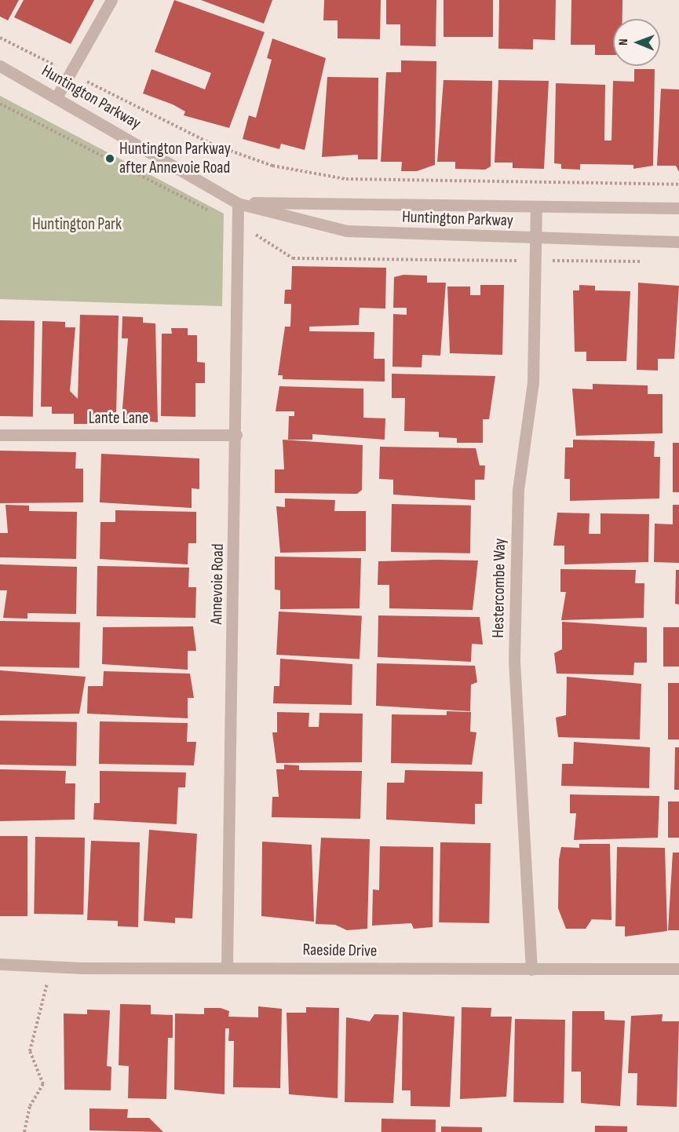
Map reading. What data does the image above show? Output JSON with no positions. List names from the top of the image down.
{
  "streets": {
    "street": [
      "Huntington Parkway",
      "Lante Lane",
      "Annevoie Road",
      "Hestercombe Way",
      "Raeside Drive"
    ]
  },
  "crossings": [
    ["Huntington Parkway", "Annevoie Road"],
    ["Huntington Parkway", "Hestercombe Way"],
    ["Lante Lane", "Annevoie Road"],
    ["Annevoie Road", "Raeside Drive"],
    ["Hestercombe Way", "Raeside Drive"]
  ],
  "parks": ["Huntington Park"],
  "places": ["Huntington Parkway after Annevoie Road"],
  "north": "left"
}
